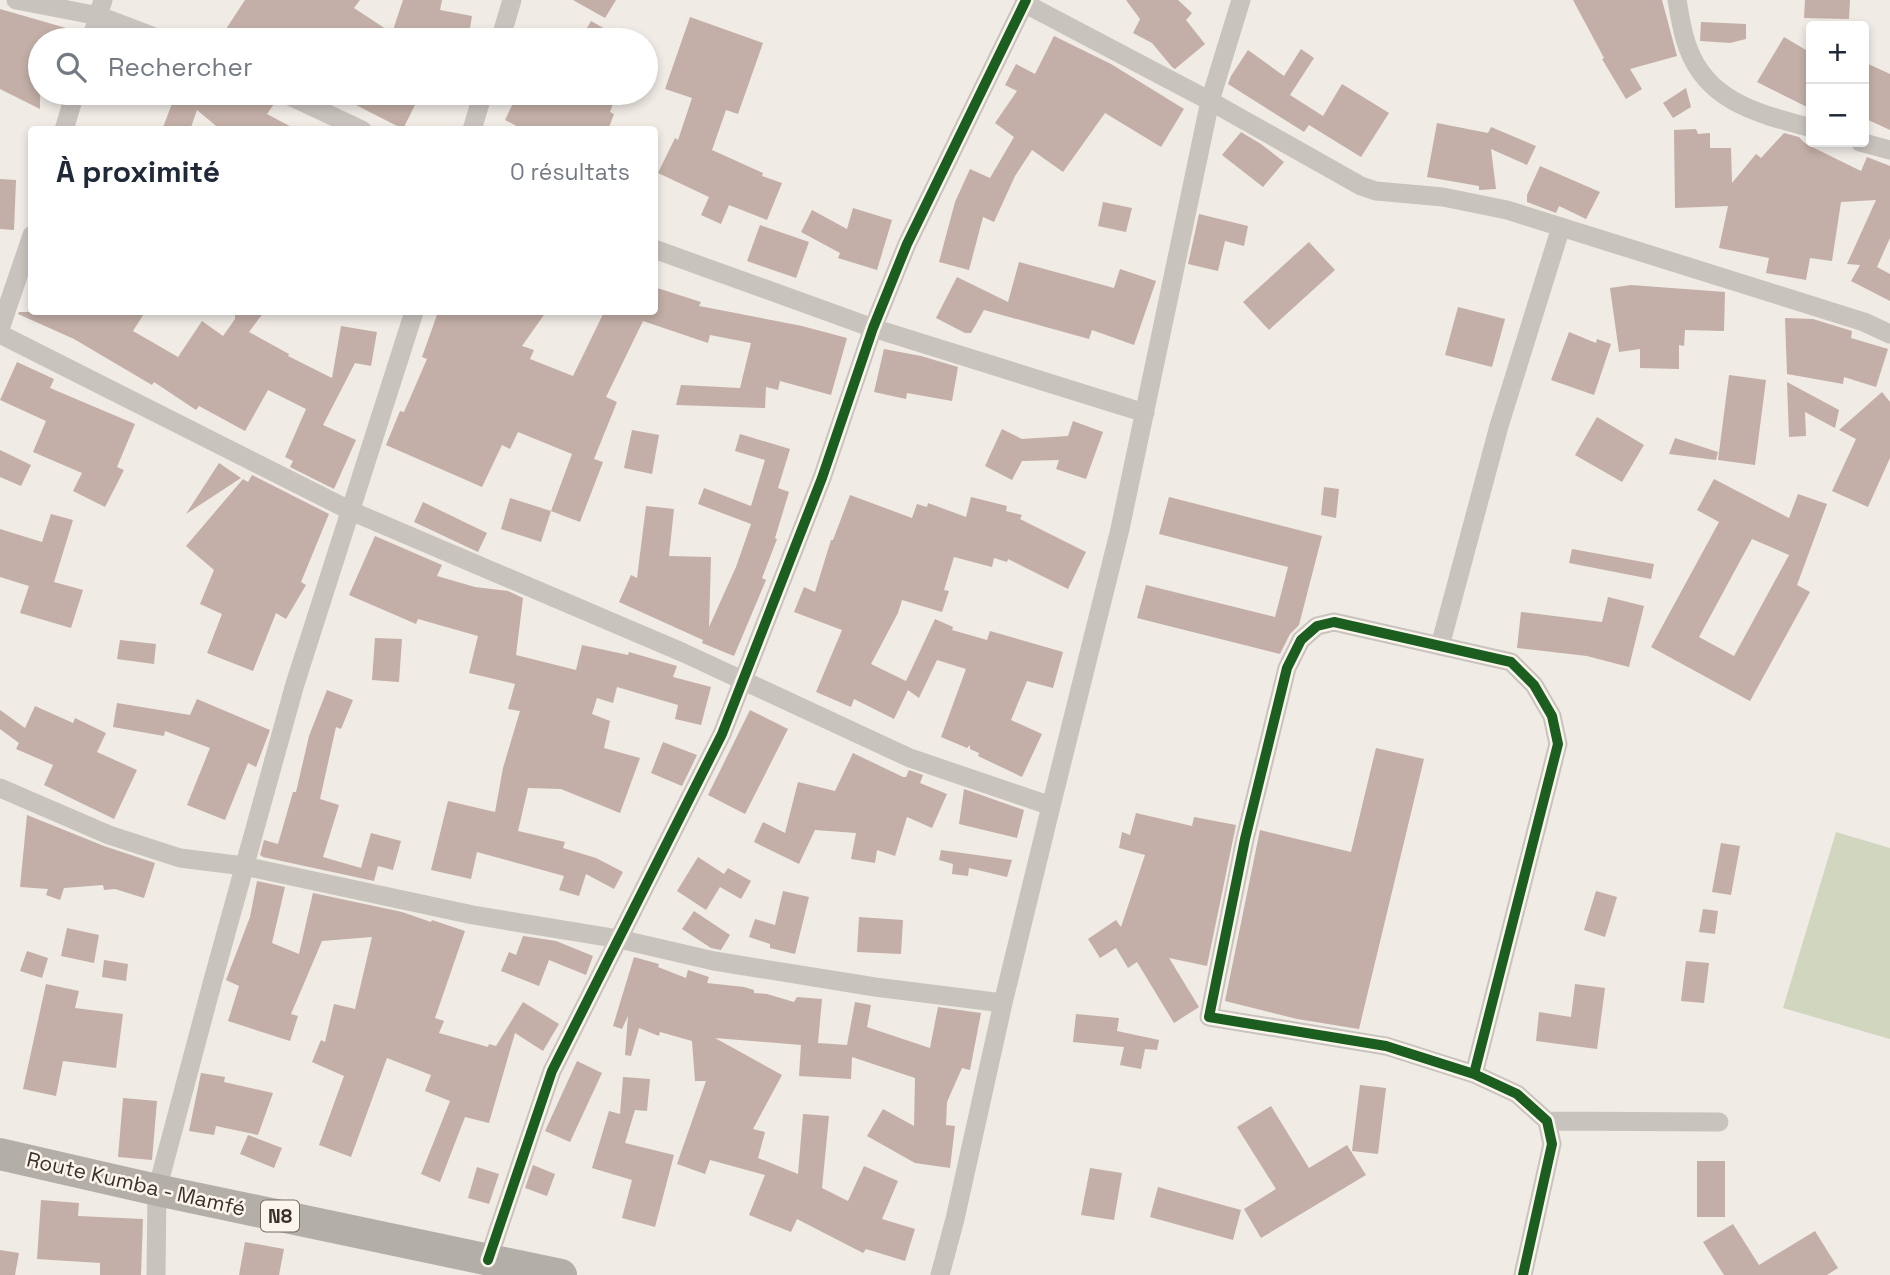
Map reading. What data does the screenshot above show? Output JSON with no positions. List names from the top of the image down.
{
  "streets": {
    "highway": ["Route Kumba - Mamfé", "N8"]
  },
  "page": {
    "map_buttons": ["+", "−"],
    "search": "Rechercher",
    "heading": ["À proximité", "0 résultats"]
  }
}
